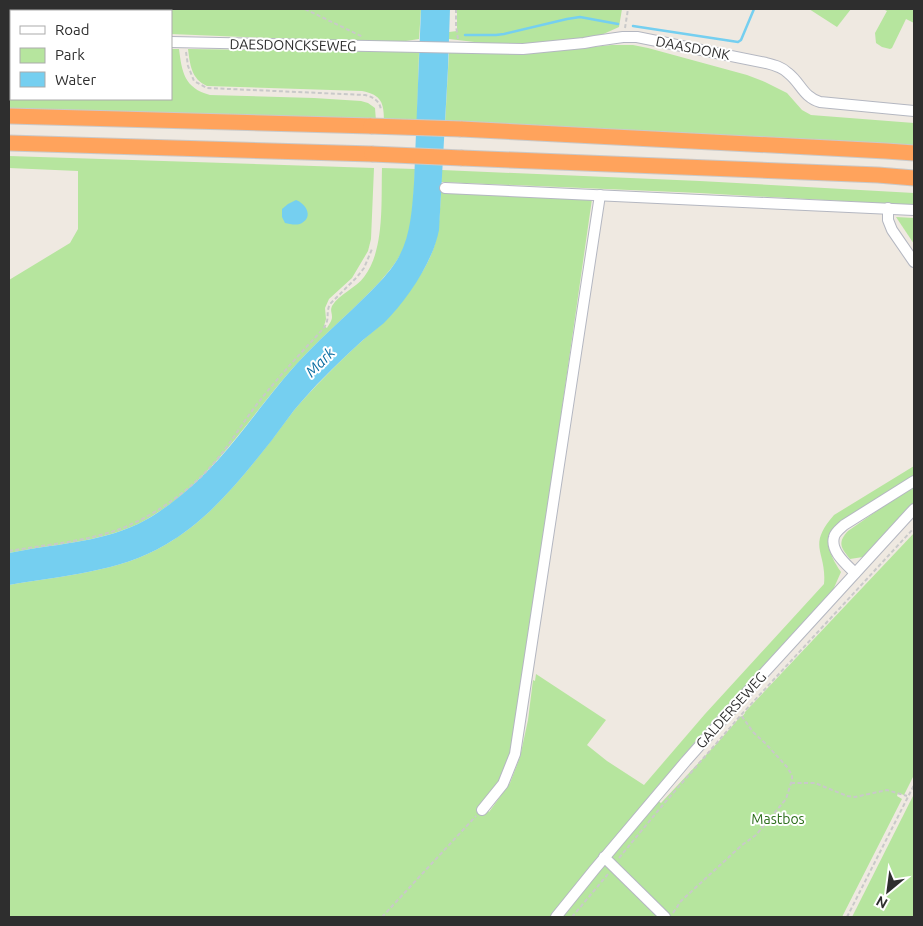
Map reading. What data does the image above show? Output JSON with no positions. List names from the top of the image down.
{
  "streets": {
    "street": ["DAESDONCKSEWEG", "DAASDONK", "GALDERSEWEG"]
  },
  "crossings": [
    ["DAESDONCKSEWEG", "DAASDONK"]
  ],
  "water": ["Mark"],
  "parks": ["Mastbos"],
  "legend": ["Road", "Park", "Water"],
  "north": "bottom left"
}
